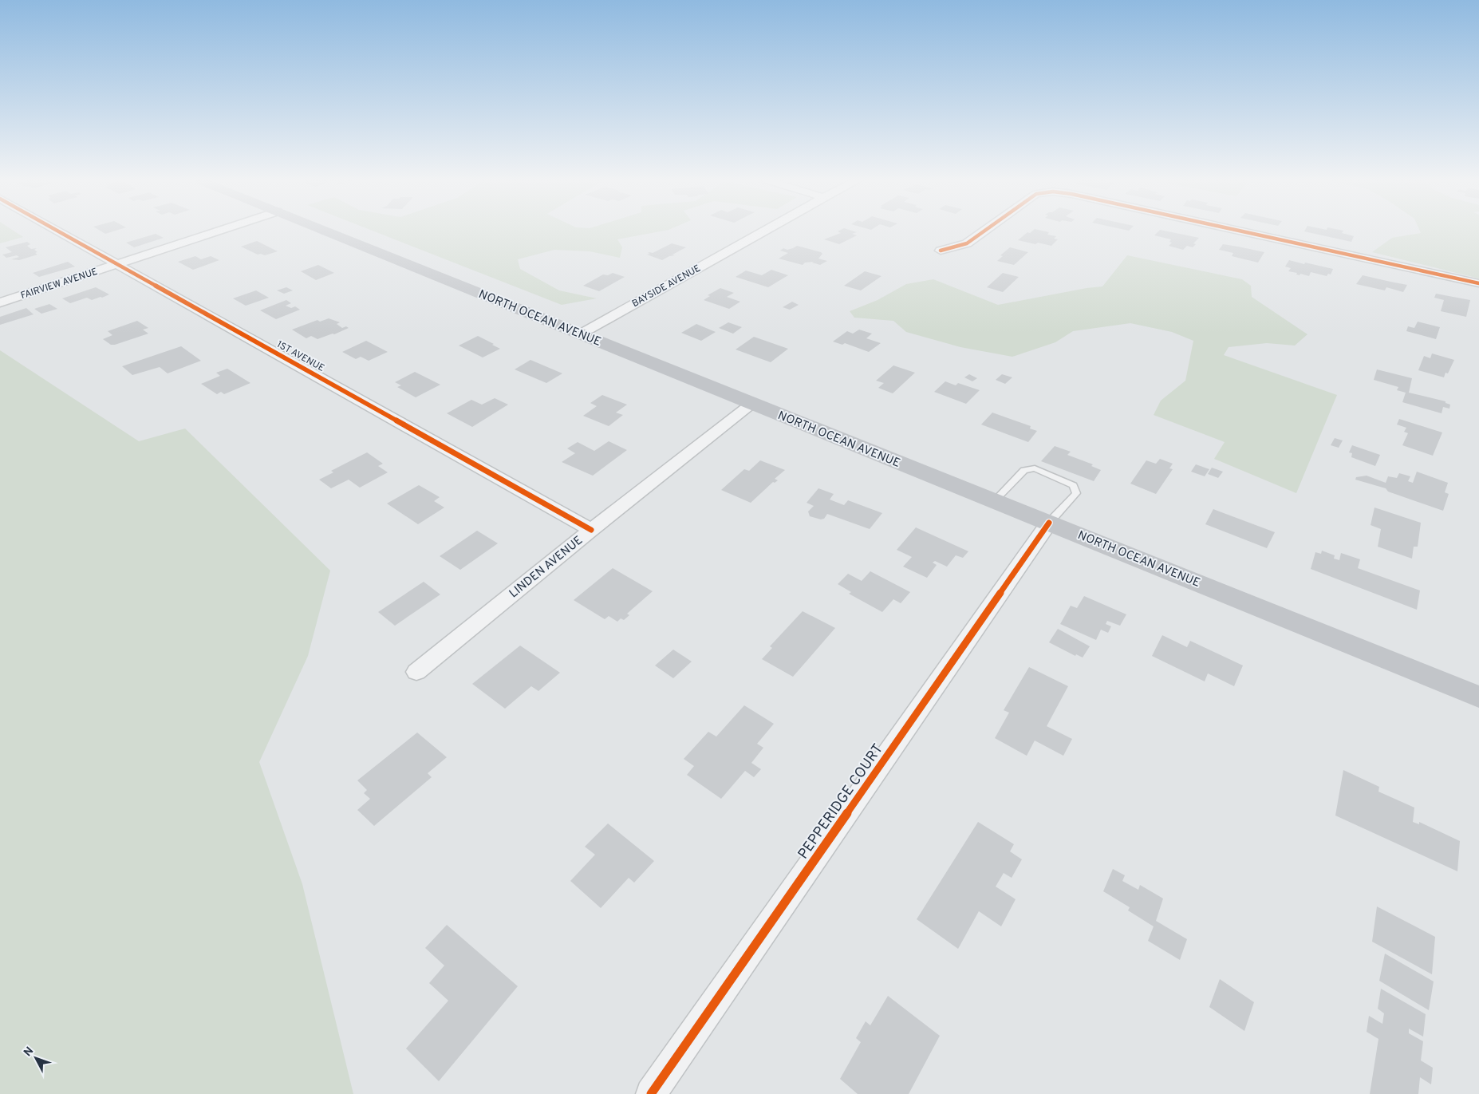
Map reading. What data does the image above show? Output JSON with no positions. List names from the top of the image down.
{
  "streets": {
    "main road": ["NORTH OCEAN AVENUE"],
    "street": [
      "FAIRVIEW AVENUE",
      "BAYSIDE AVENUE",
      "1ST AVENUE",
      "LINDEN AVENUE",
      "PEPPERIDGE COURT"
    ]
  },
  "crossings": [
    ["FAIRVIEW AVENUE", "1ST AVENUE"],
    ["BAYSIDE AVENUE", "NORTH OCEAN AVENUE"],
    ["NORTH OCEAN AVENUE", "LINDEN AVENUE"],
    ["NORTH OCEAN AVENUE", "PEPPERIDGE COURT"],
    ["1ST AVENUE", "LINDEN AVENUE"]
  ],
  "north": "top left"
}
